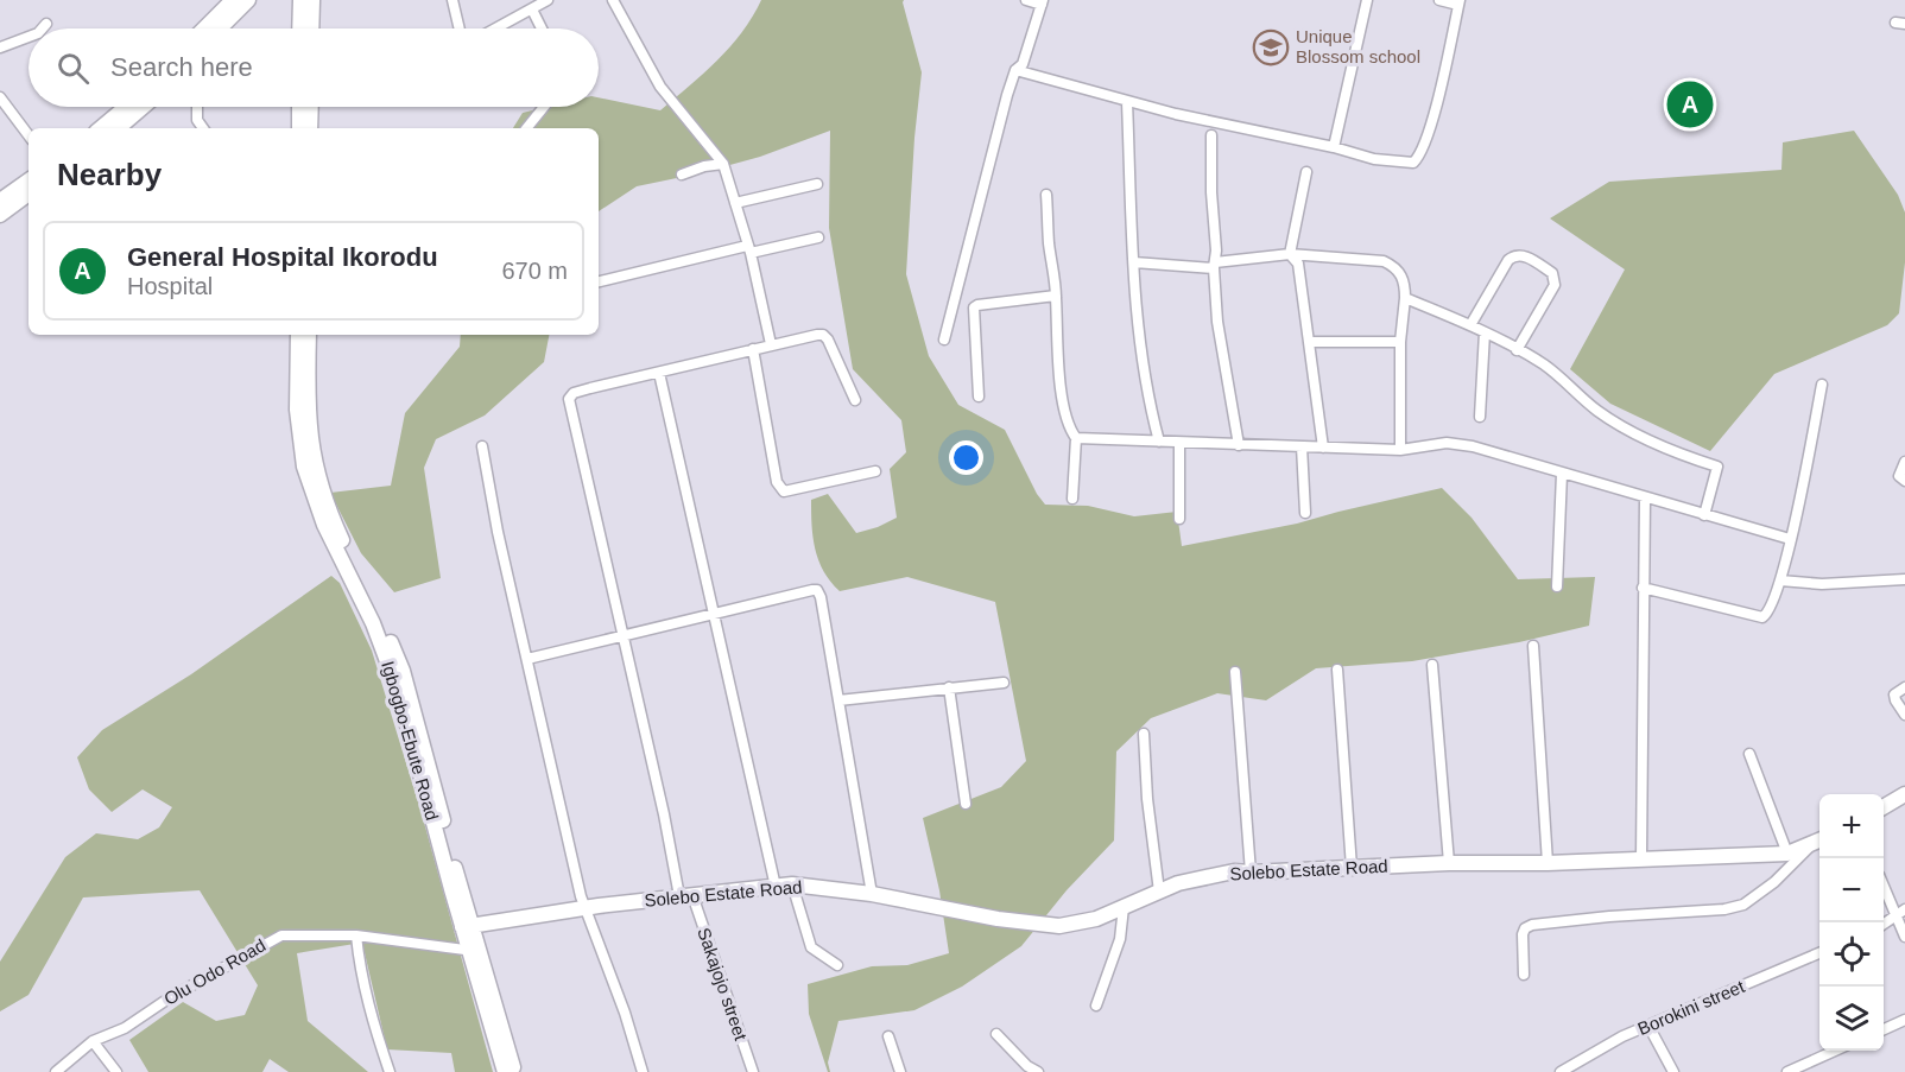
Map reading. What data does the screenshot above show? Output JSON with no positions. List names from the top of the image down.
{
  "streets": {
    "main road": ["Igbogbo-Ebute Road", "Solebo Estate Road"],
    "street": ["Olu Odo Road", "Sakajojo street", "Borokini street"]
  },
  "crossings": [
    ["Igbogbo-Ebute Road", "Solebo Estate Road"],
    ["Igbogbo-Ebute Road", "Olu Odo Road"],
    ["Solebo Estate Road", "Sakajojo street"]
  ],
  "places": {
    "school or university": ["Unique Blossom school"]
  },
  "page": {
    "search": "Search here",
    "pins": "A",
    "heading": "Nearby",
    "list": [
      {
        "mark": "A",
        "name": "General Hospital Ikorodu",
        "note": "Hospital",
        "value": "670 m"
      }
    ],
    "map_buttons": ["+", "−"]
  }
}
